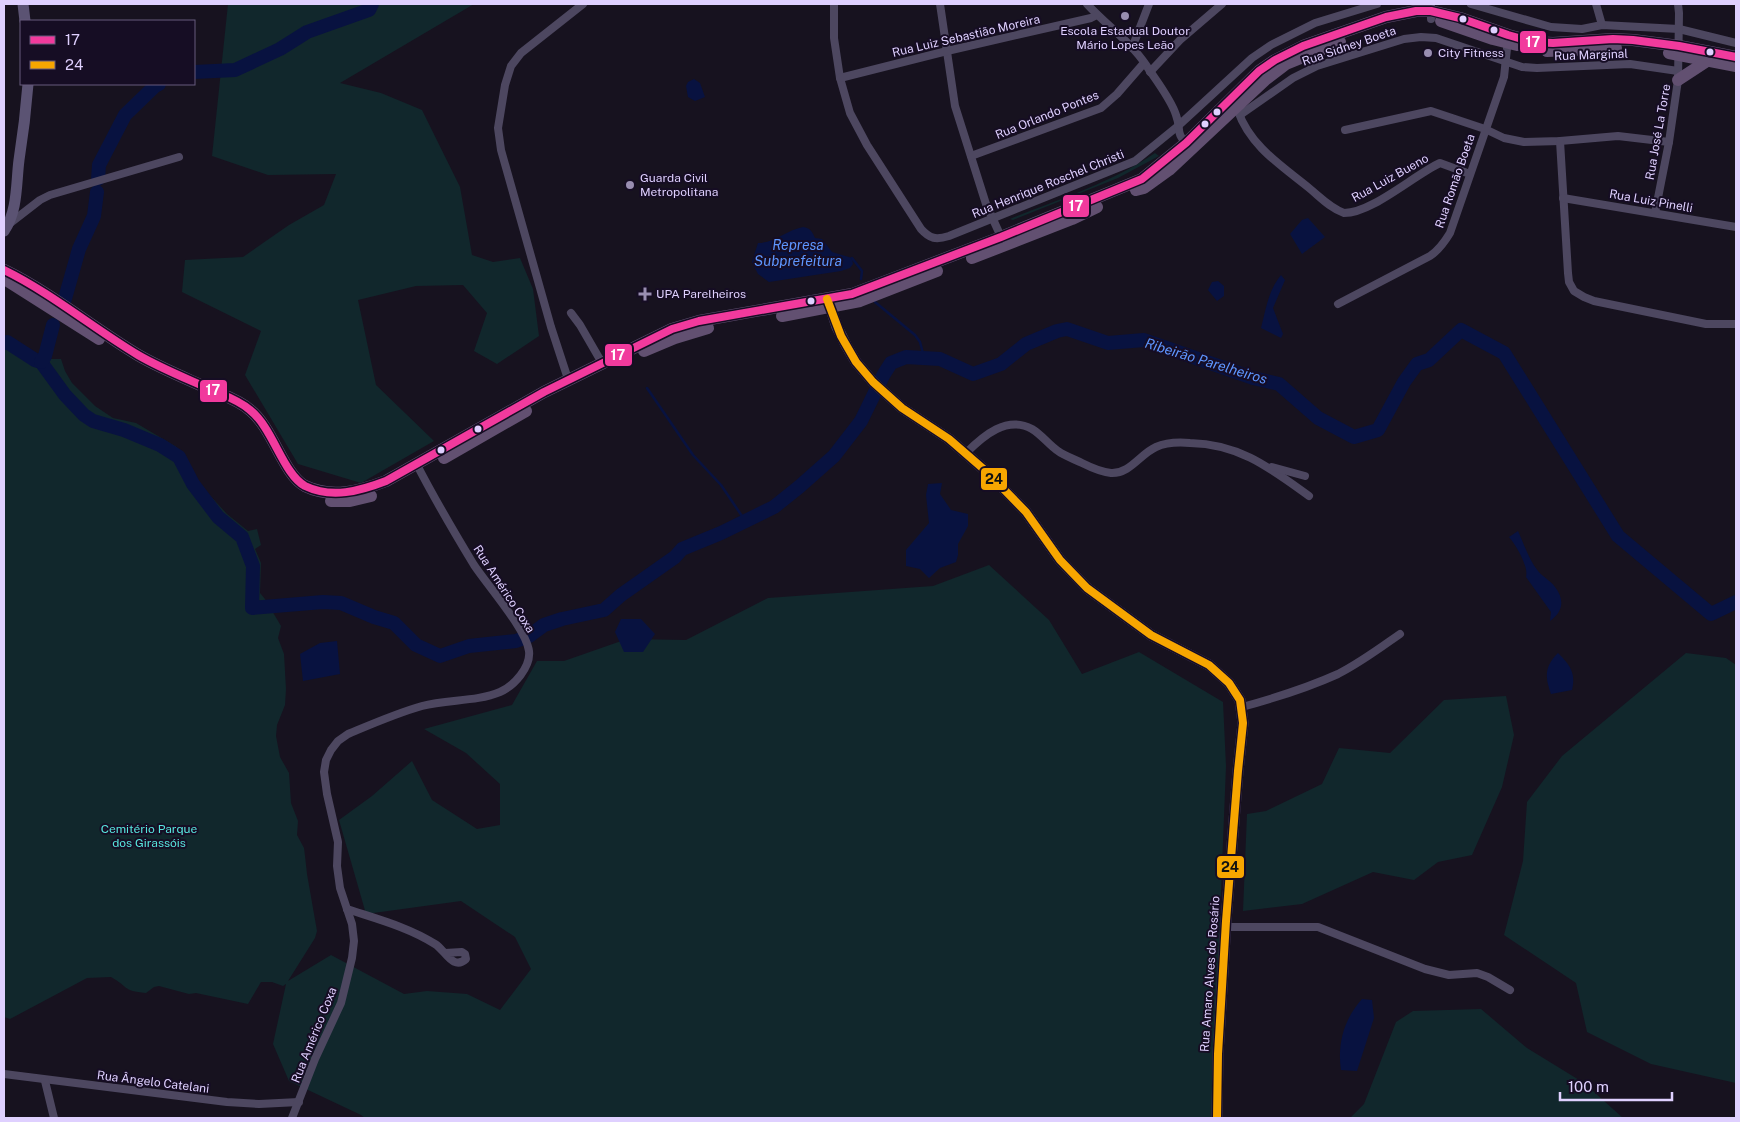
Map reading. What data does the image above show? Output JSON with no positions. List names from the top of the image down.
{
  "streets": {
    "street": [
      "Rua Luiz Sebastião Moreira",
      "Rua Sidney Boeta",
      "Rua Marginal",
      "Rua Orlando Pontes",
      "Rua José La Torre",
      "Rua Luiz Bueno",
      "Rua Romão Boeta",
      "Rua Henrique Roschel Christi",
      "Rua Luiz Pinelli",
      "Rua Américo Coxa",
      "Rua Amaro Alves do Rosário",
      "Rua Ângelo Catelani"
    ]
  },
  "crossings": [
    ["Rua Luiz Sebastião Moreira", "Rua Henrique Roschel Christi"],
    ["Rua Sidney Boeta", "Rua Marginal"],
    ["Rua Sidney Boeta", "Rua Luiz Bueno"],
    ["Rua Sidney Boeta", "Rua Romão Boeta"],
    ["Rua Marginal", "Rua José La Torre"],
    ["Rua Marginal", "Rua Romão Boeta"],
    ["Rua José La Torre", "Rua Luiz Pinelli"],
    ["Rua Luiz Bueno", "Rua Romão Boeta"],
    ["Rua Américo Coxa", "Rua Ângelo Catelani"]
  ],
  "water": ["Represa Subprefeitura", "Ribeirão Parelheiros"],
  "parks": ["Cemitério Parque dos Girassóis"],
  "places": {
    "other": ["Escola Estadual Doutor Mário Lopes Leão", "City Fitness", "Guarda Civil Metropolitana"],
    "health": ["UPA Parelheiros"]
  },
  "lines": ["transit line 17", "transit line 24"],
  "legend": ["17", "24"],
  "scale_bar": "100 m"
}
